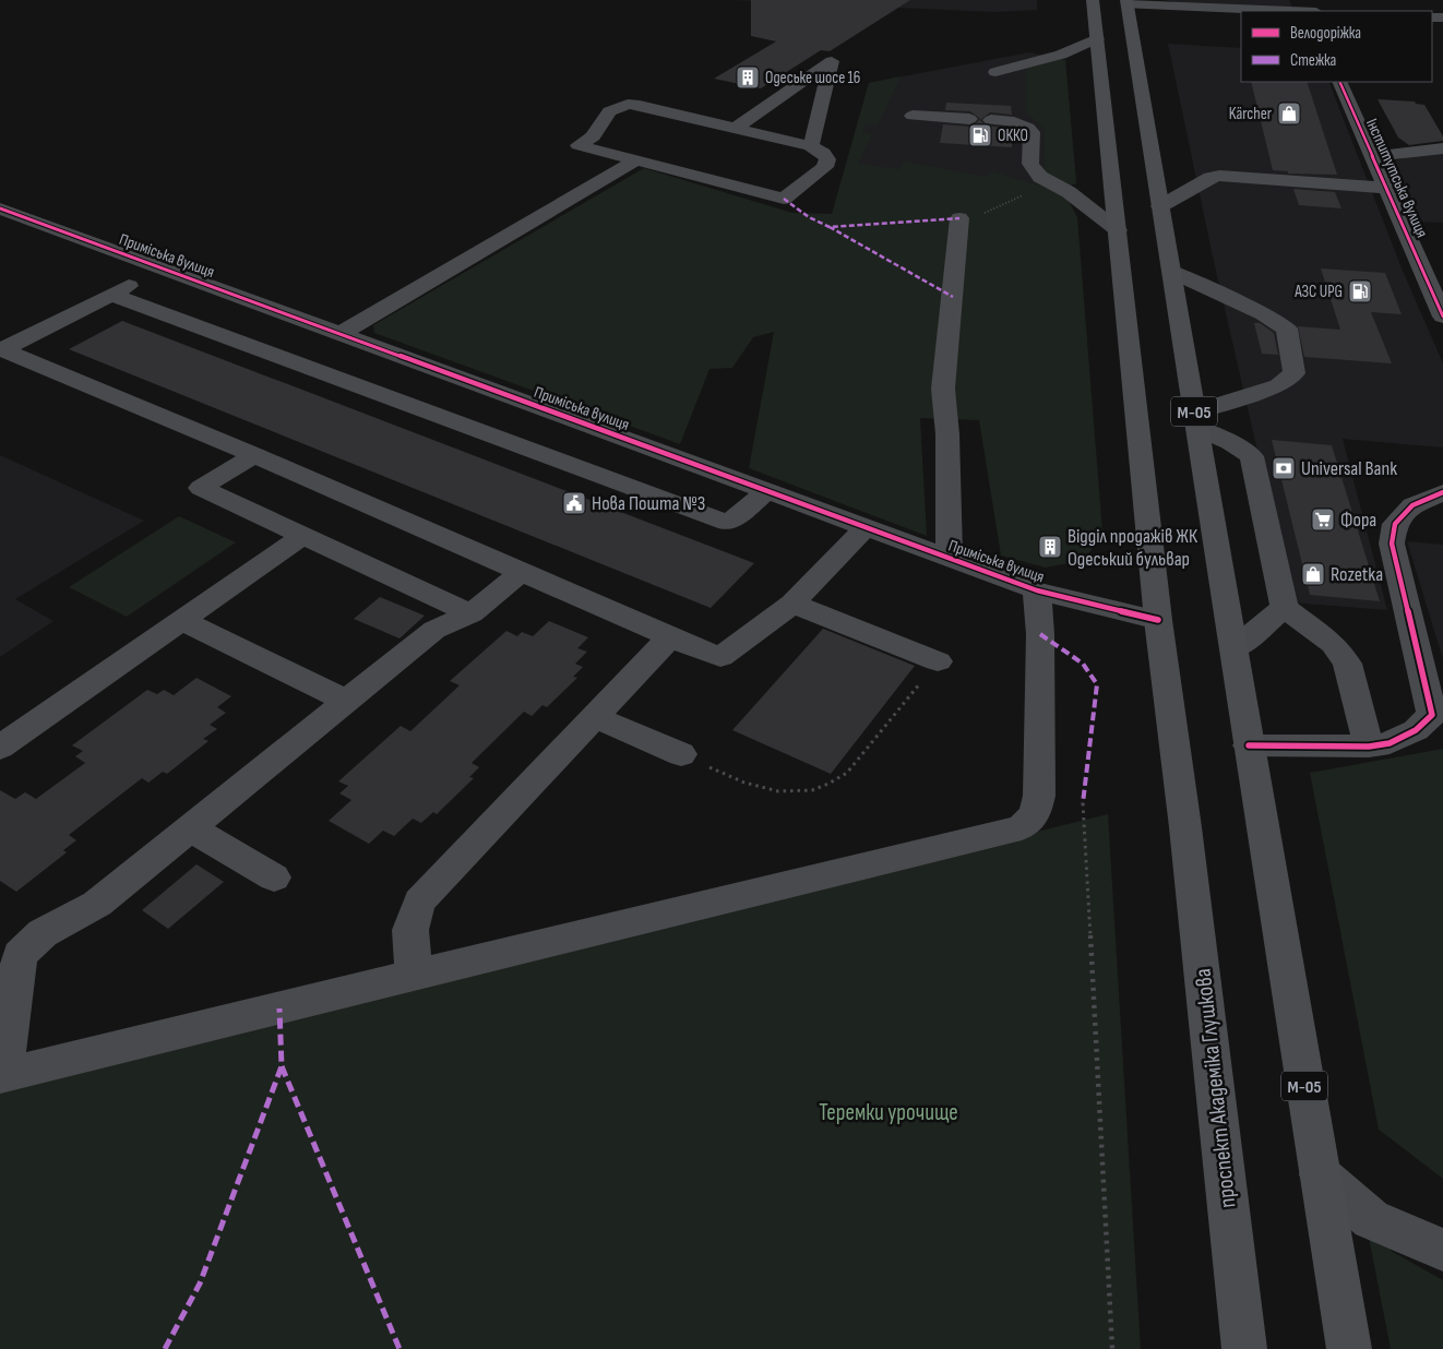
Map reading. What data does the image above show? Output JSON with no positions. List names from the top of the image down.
{
  "streets": {
    "highway": ["М-05", "проспект Академіка Глушкова"],
    "street": ["Інститутська вулиця", "Приміська вулиця"]
  },
  "crossings": [
    ["Приміська вулиця", "проспект Академіка Глушкова"]
  ],
  "parks": ["Теремки урочище"],
  "places": {
    "building": ["Одеське шосе 16", "Відділ продажів ЖК Одеський бульвар"],
    "shop": ["Kärcher", "Rozetka"],
    "fuel station": ["ОККО", "АЗС UPG"],
    "bank": ["Universal Bank"],
    "public building": ["Нова Пошта №3"],
    "supermarket": ["Фора"]
  },
  "legend": ["Велодоріжка", "Стежка"]
}
